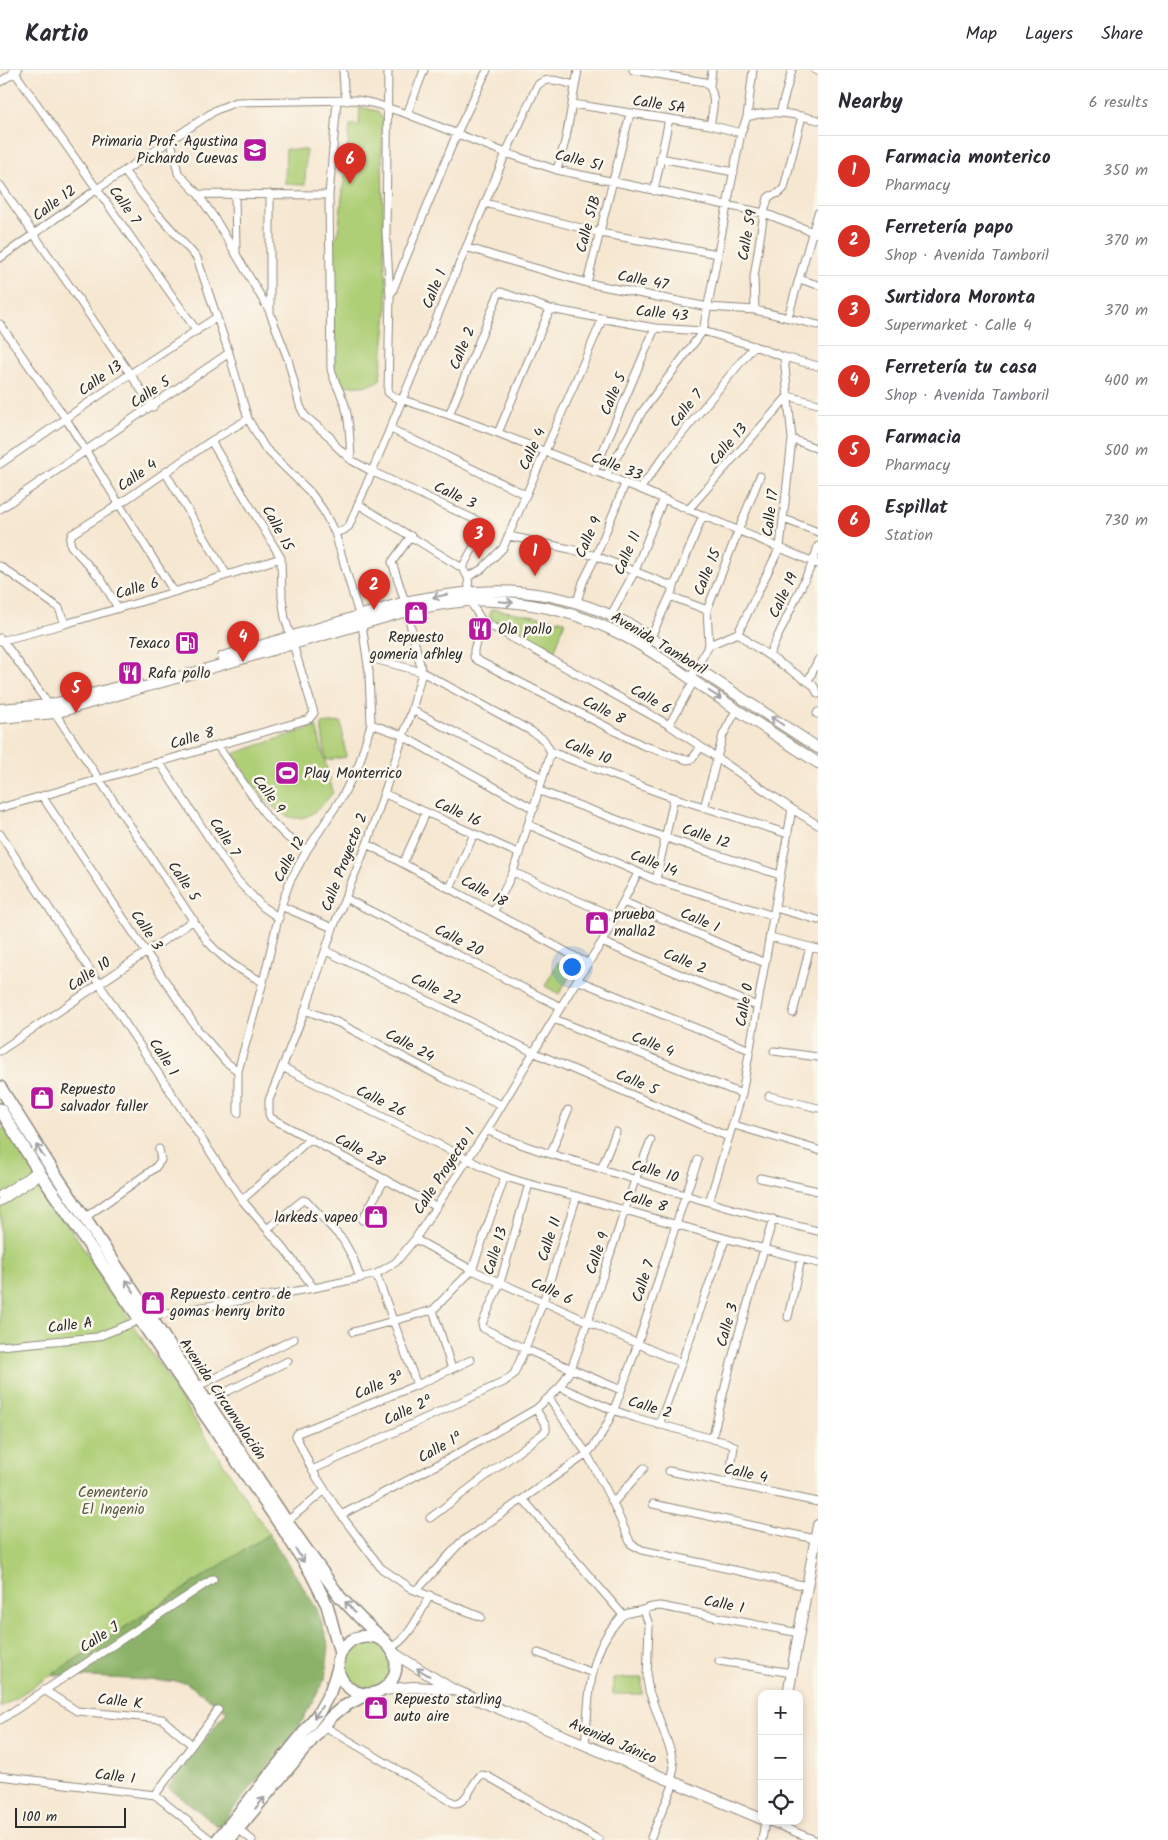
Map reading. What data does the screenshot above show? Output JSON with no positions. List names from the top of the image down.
{
  "streets": {
    "main road": ["Avenida Tamboril", "Avenida Circunvalación", "Avenida Jánico"],
    "street": [
      "Calle 5A",
      "Calle 51",
      "Calle 12",
      "Calle 7",
      "Calle 51B",
      "Calle 59",
      "Calle 47",
      "Calle 1",
      "Calle 43",
      "Calle 2",
      "Calle 13",
      "Calle 5",
      "Calle 4",
      "Calle 33",
      "Calle 3",
      "Calle 17",
      "Calle 15",
      "Calle 9",
      "Calle 11",
      "Calle 6",
      "Calle 19",
      "Calle 8",
      "Calle 10",
      "Calle 16",
      "Calle Proyecto 2",
      "Calle 14",
      "Calle 18",
      "Calle 20",
      "Calle 22",
      "Calle 0",
      "Calle 24",
      "Calle 26",
      "Calle 28",
      "Calle Proyecto 1",
      "Calle A",
      "Calle 3ª",
      "Calle 2ª",
      "Calle 1ª",
      "Calle J",
      "Calle K",
      "Calle I"
    ]
  },
  "crossings": [
    ["Calle 5A", "Calle 51B"],
    ["Calle 51", "Calle 12"],
    ["Calle 51", "Calle 51B"],
    ["Calle 51", "Calle 59"],
    ["Calle 51", "Calle 1"],
    ["Calle 12", "Calle 7"],
    ["Calle 12", "Calle 1"],
    ["Calle 12", "Calle 13"],
    ["Calle 12", "Calle 5"],
    ["Calle 12", "Calle 4"],
    ["Calle 12", "Calle 3"],
    ["Calle 12", "Calle 9"],
    ["Calle 12", "Avenida Tamboril"],
    ["Calle 12", "Calle 10"],
    ["Calle 12", "Calle 0"],
    ["Calle 7", "Calle 43"],
    ["Calle 7", "Calle 2"],
    ["Calle 7", "Calle 13"],
    ["Calle 7", "Calle 33"],
    ["Calle 7", "Calle 6"],
    ["Calle 7", "Calle 8"],
    ["Calle 7", "Calle 10"],
    ["Calle 51B", "Calle 47"],
    ["Calle 59", "Calle 47"],
    ["Calle 47", "Calle 1"],
    ["Calle 1", "Calle 33"],
    ["Calle 1", "Calle 3"],
    ["Calle 1", "Calle 10"],
    ["Calle 1", "Calle 0"],
    ["Calle 1", "Calle Proyecto 1"],
    ["Calle 43", "Calle 2"],
    ["Calle 43", "Calle 5"],
    ["Calle 43", "Calle 4"],
    ["Calle 43", "Calle 17"],
    ["Calle 2", "Calle 4"],
    ["Calle 2", "Calle 33"],
    ["Calle 2", "Calle 3"],
    ["Calle 2", "Calle 9"],
    ["Calle 2", "Calle 0"],
    ["Calle 2", "Calle Proyecto 1"],
    ["Calle 13", "Calle 33"],
    ["Calle 13", "Calle 17"],
    ["Calle 13", "Calle 11"],
    ["Calle 13", "Calle 6"],
    ["Calle 13", "Calle 8"],
    ["Calle 5", "Calle 33"],
    ["Calle 5", "Avenida Tamboril"],
    ["Calle 5", "Calle 8"],
    ["Calle 5", "Calle 10"],
    ["Calle 5", "Calle 22"],
    ["Calle 5", "Calle 0"],
    ["Calle 5", "Calle Proyecto 1"],
    ["Calle 4", "Calle 33"],
    ["Calle 4", "Calle 15"],
    ["Calle 4", "Calle 6"],
    ["Calle 4", "Calle 0"],
    ["Calle 4", "Calle Proyecto 1"],
    ["Calle 33", "Calle 17"],
    ["Calle 33", "Calle 15"],
    ["Calle 33", "Calle 9"],
    ["Calle 33", "Calle 11"],
    ["Calle 33", "Calle 19"],
    ["Calle 3", "Calle 8"],
    ["Calle 3", "Calle 10"],
    ["Calle 15", "Calle 6"],
    ["Calle 15", "Avenida Tamboril"],
    ["Calle 15", "Calle 8"],
    ["Calle 9", "Calle 6"],
    ["Calle 9", "Avenida Tamboril"],
    ["Calle 9", "Calle 8"],
    ["Calle 9", "Calle 10"],
    ["Calle 9", "Calle 1ª"],
    ["Calle 11", "Calle 6"],
    ["Calle 11", "Avenida Tamboril"],
    ["Calle 11", "Calle 8"],
    ["Calle 11", "Calle 2ª"],
    ["Calle 6", "Avenida Tamboril"],
    ["Calle 6", "Calle 8"],
    ["Calle 6", "Calle 0"],
    ["Calle 6", "Calle Proyecto 1"],
    ["Avenida Tamboril", "Calle 8"],
    ["Avenida Tamboril", "Calle Proyecto 2"],
    ["Calle 8", "Calle 26"],
    ["Calle 8", "Calle Proyecto 1"],
    ["Calle 10", "Calle Proyecto 2"],
    ["Calle 10", "Calle 0"],
    ["Calle 10", "Calle Proyecto 1"],
    ["Calle 16", "Calle Proyecto 2"],
    ["Calle Proyecto 2", "Calle 18"],
    ["Calle Proyecto 2", "Calle 20"],
    ["Calle Proyecto 2", "Calle 22"],
    ["Calle Proyecto 2", "Calle 24"],
    ["Calle Proyecto 2", "Calle 26"],
    ["Calle Proyecto 2", "Calle 28"],
    ["Calle 14", "Calle 0"],
    ["Calle 14", "Calle Proyecto 1"],
    ["Calle 18", "Calle Proyecto 1"],
    ["Calle 20", "Calle Proyecto 1"],
    ["Calle 22", "Calle Proyecto 1"],
    ["Calle 24", "Calle Proyecto 1"],
    ["Calle 26", "Calle Proyecto 1"],
    ["Calle 28", "Calle Proyecto 1"],
    ["Calle Proyecto 1", "Calle A"],
    ["Calle Proyecto 1", "Avenida Circunvalación"],
    ["Calle A", "Avenida Circunvalación"],
    ["Calle 3ª", "Calle 2ª"],
    ["Avenida Circunvalación", "Avenida Jánico"],
    ["Calle J", "Calle K"]
  ],
  "parks": ["Cementerio El Ingenio"],
  "places": {
    "school or university": ["Primaria Prof. Agustina Pichardo Cuevas"],
    "shop": [
      "Repuesto gomeria afhley",
      "prueba malla2",
      "Repuesto salvador fuller",
      "larkeds vapeo",
      "Repuesto centro de gomas henry brito",
      "Repuesto starling auto aire"
    ],
    "restaurant": ["Ola pollo", "Rafa pollo"],
    "fuel station": ["Texaco"],
    "sports": ["Play Monterrico"]
  },
  "scale_bar": "100 m",
  "page": {
    "header": "Kartio",
    "nav": ["Map", "Layers", "Share"],
    "heading": ["Nearby", "6 results"],
    "list": [
      {
        "mark": "1",
        "name": "Farmacia monterico",
        "note": "Pharmacy",
        "value": "350 m"
      },
      {
        "mark": "2",
        "name": "Ferretería papo",
        "note": "Shop · Avenida Tamboril",
        "value": "370 m"
      },
      {
        "mark": "3",
        "name": "Surtidora Moronta",
        "note": "Supermarket · Calle 4",
        "value": "370 m"
      },
      {
        "mark": "4",
        "name": "Ferretería tu casa",
        "note": "Shop · Avenida Tamboril",
        "value": "400 m"
      },
      {
        "mark": "5",
        "name": "Farmacia",
        "note": "Pharmacy",
        "value": "500 m"
      },
      {
        "mark": "6",
        "name": "Espillat",
        "note": "Station",
        "value": "730 m"
      }
    ],
    "pins": [
      "6",
      "3",
      "1",
      "2",
      "4",
      "5"
    ],
    "map_buttons": ["+", "−"],
    "scale": "100 m"
  }
}
